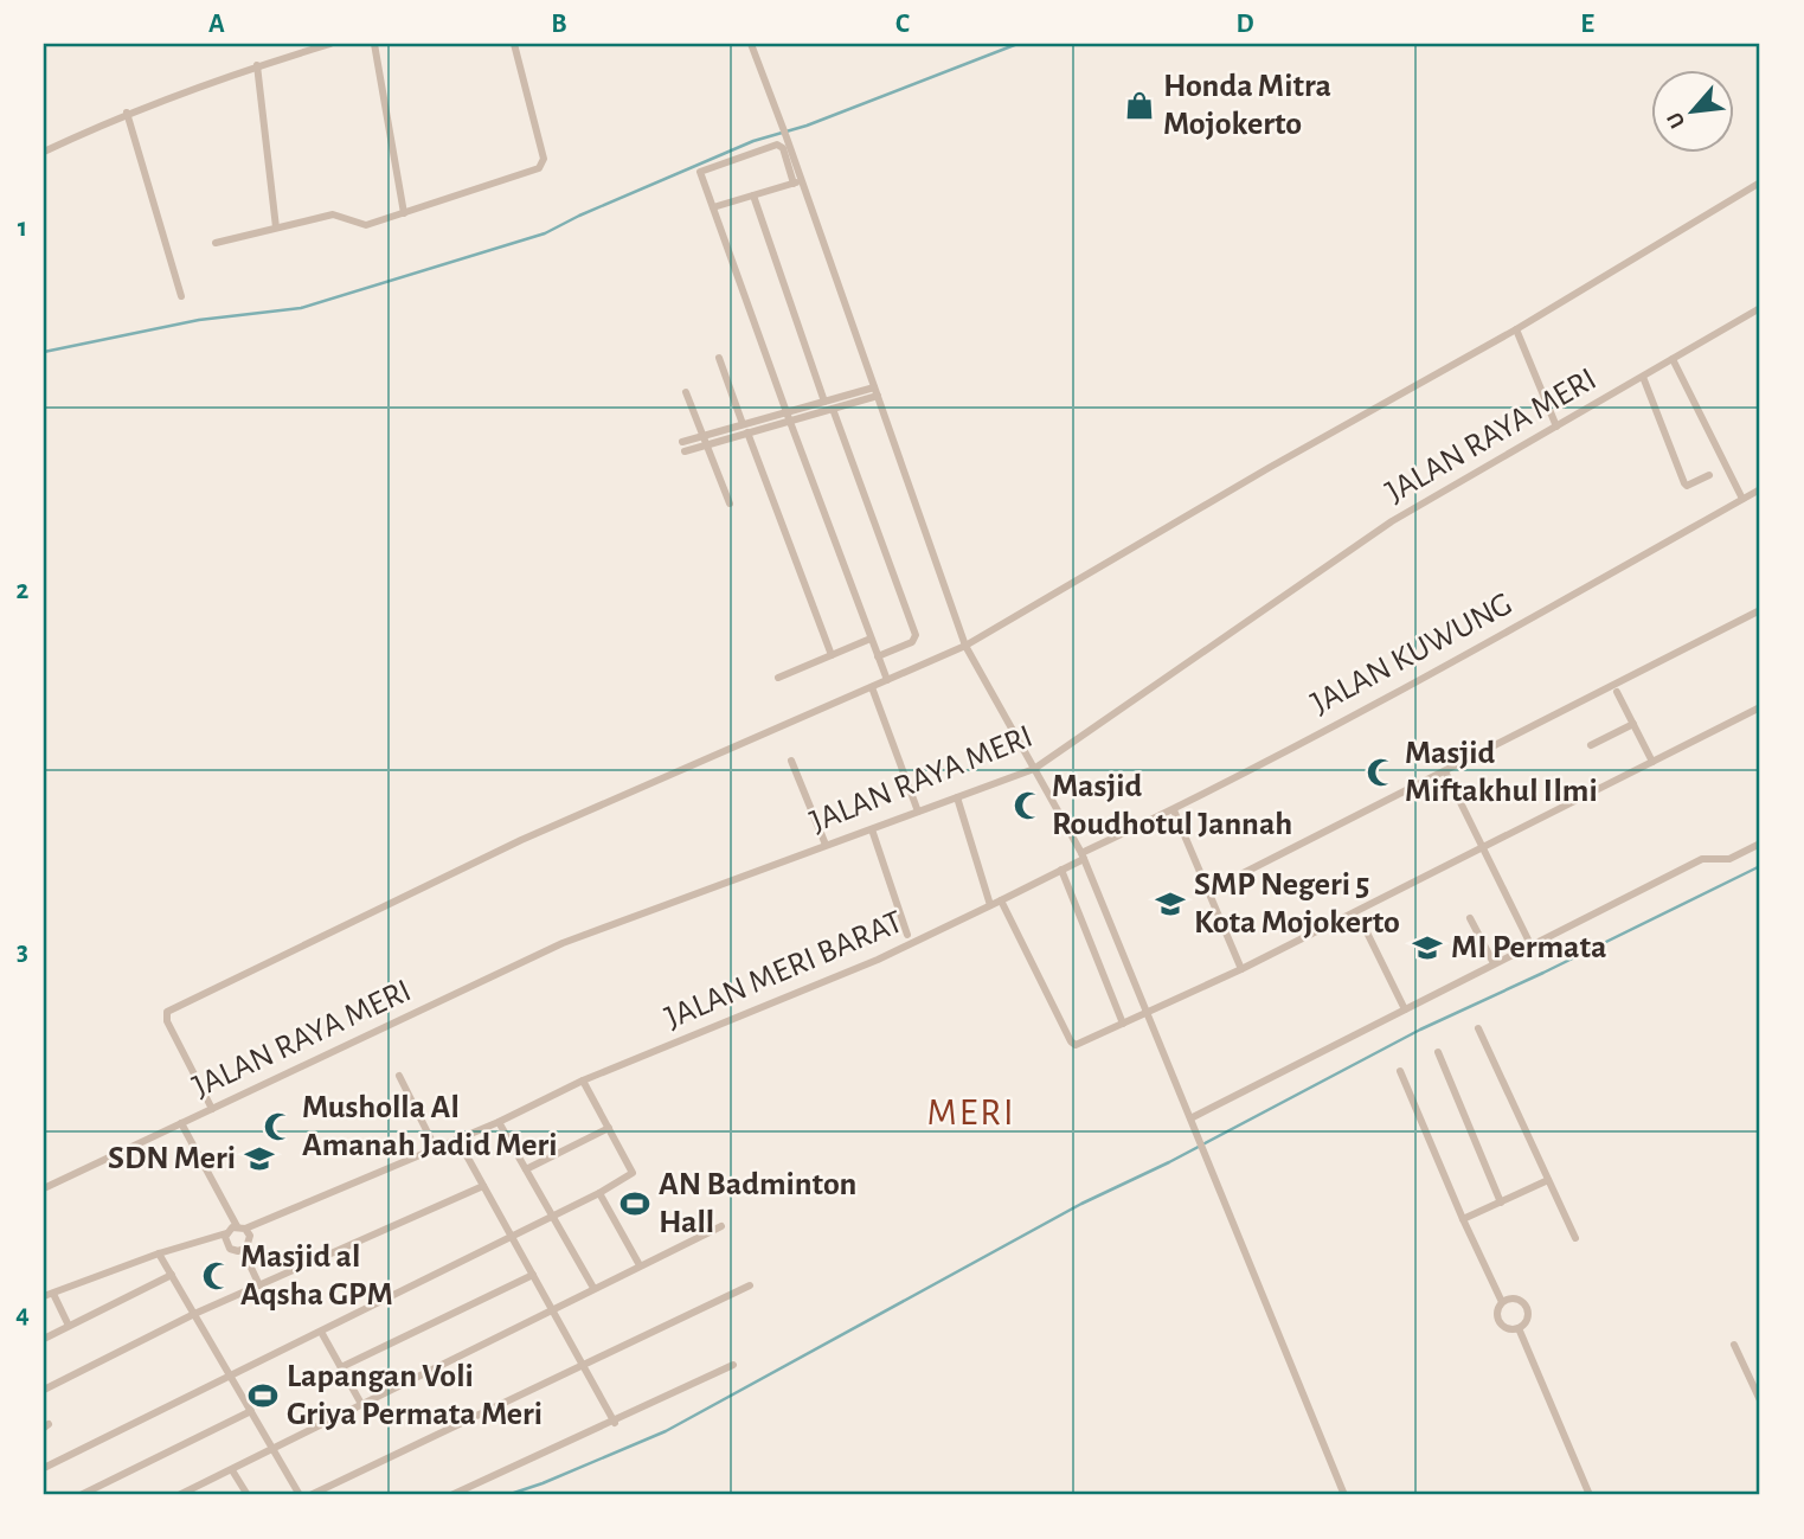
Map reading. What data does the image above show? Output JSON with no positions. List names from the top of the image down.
{
  "streets": {
    "street": ["JALAN RAYA MERI", "JALAN KUWUNG", "JALAN MERI BARAT"]
  },
  "crossings": [
    ["JALAN KUWUNG", "JALAN MERI BARAT"]
  ],
  "districts": ["MERI"],
  "places": {
    "shop": ["Honda Mitra Mojokerto"],
    "mosque": [
      "Masjid Miftakhul Ilmi",
      "Masjid Roudhotul Jannah",
      "Musholla Al Amanah Jadid Meri",
      "Masjid al Aqsha GPM"
    ],
    "school or university": ["SMP Negeri 5 Kota Mojokerto", "MI Permata", "SDN Meri"],
    "sports": ["AN Badminton Hall", "Lapangan Voli Griya Permata Meri"]
  },
  "north": "bottom left",
  "grid": {
    "columns": [
      "A",
      "B",
      "C",
      "D",
      "E"
    ],
    "rows": [
      "1",
      "2",
      "3",
      "4"
    ]
  }
}
